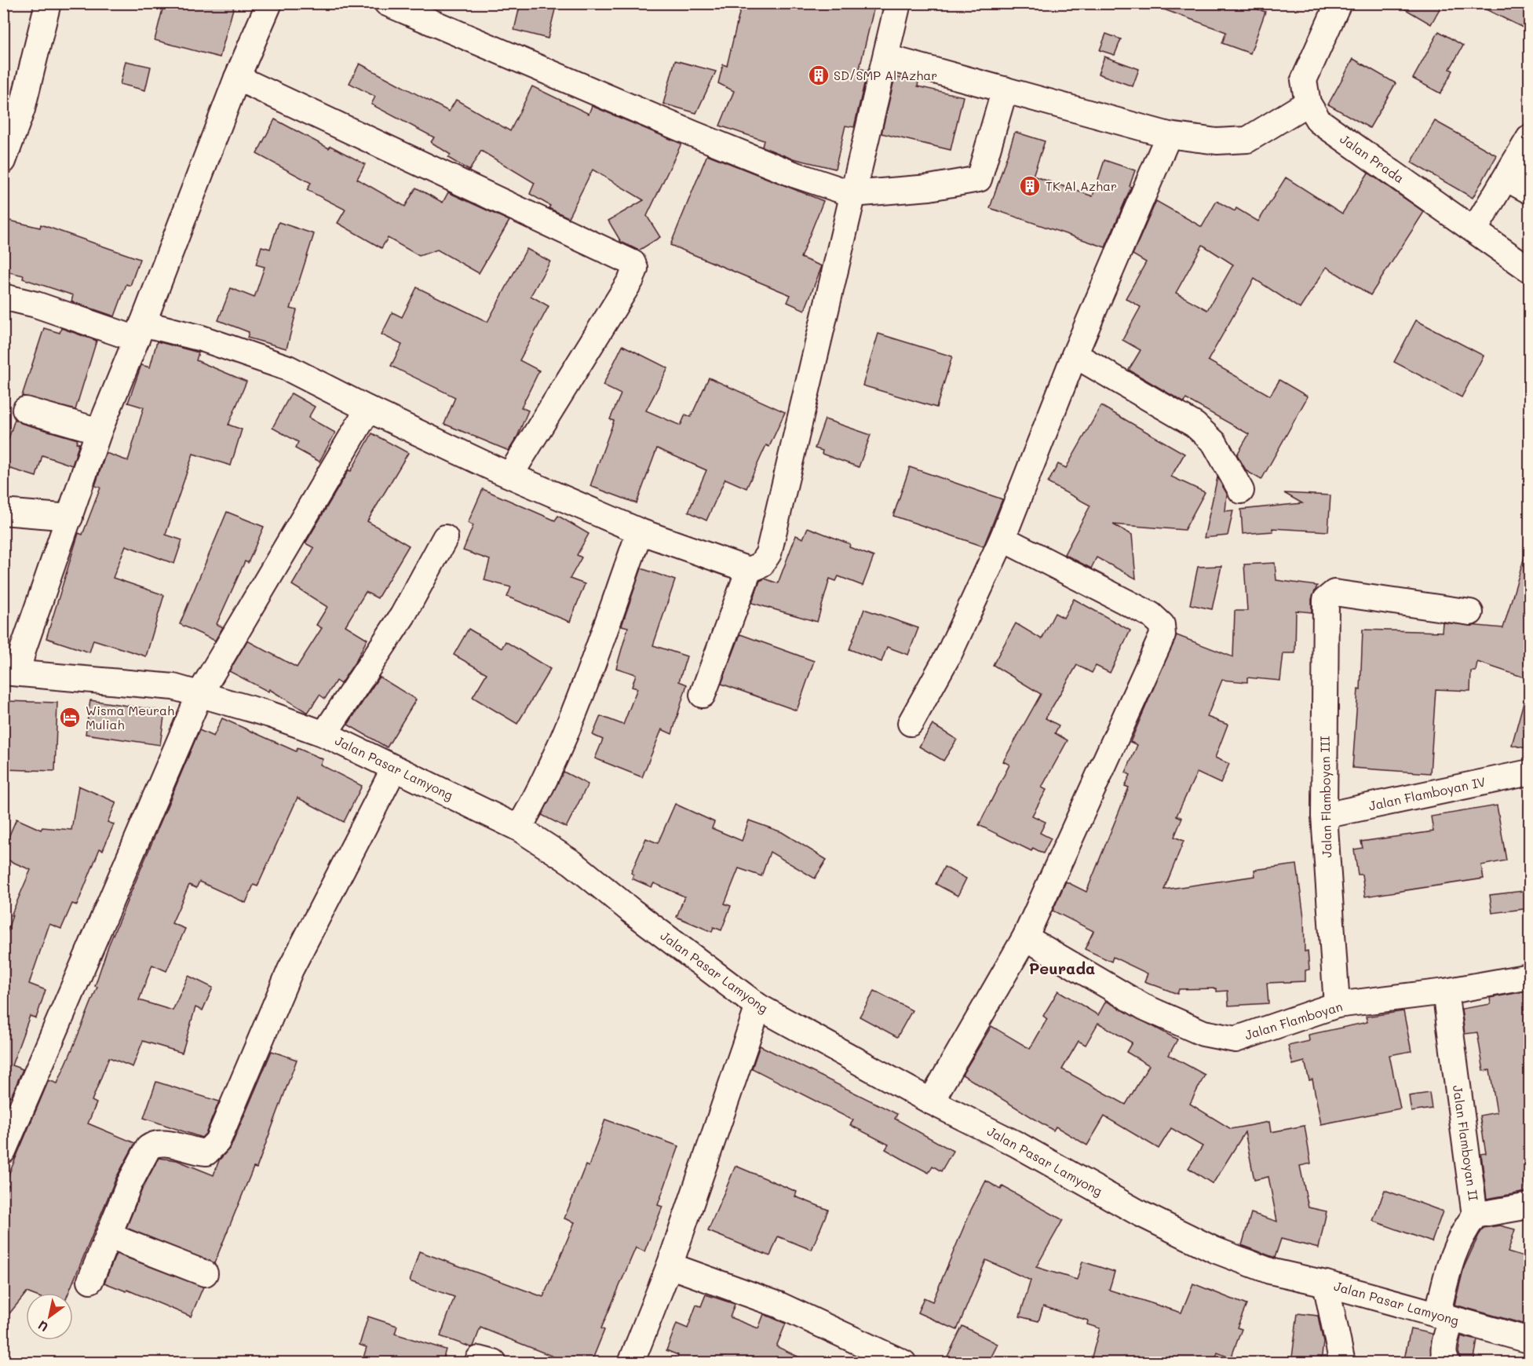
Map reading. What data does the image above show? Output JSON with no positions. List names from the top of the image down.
{
  "streets": {
    "street": [
      "Jalan Prada",
      "Jalan Pasar Lamyong",
      "Jalan Flamboyan IV",
      "Jalan Flamboyan III",
      "Jalan Flamboyan",
      "Jalan Flamboyan II"
    ]
  },
  "crossings": [
    ["Jalan Pasar Lamyong", "Jalan Flamboyan II"],
    ["Jalan Flamboyan IV", "Jalan Flamboyan III"],
    ["Jalan Flamboyan III", "Jalan Flamboyan"],
    ["Jalan Flamboyan", "Jalan Flamboyan II"]
  ],
  "districts": ["Peurada"],
  "places": {
    "building": ["SD/SMP Al Azhar", "TK Al Azhar"],
    "hotel": ["Wisma Meurah Muliah"]
  },
  "north": "bottom left"
}
